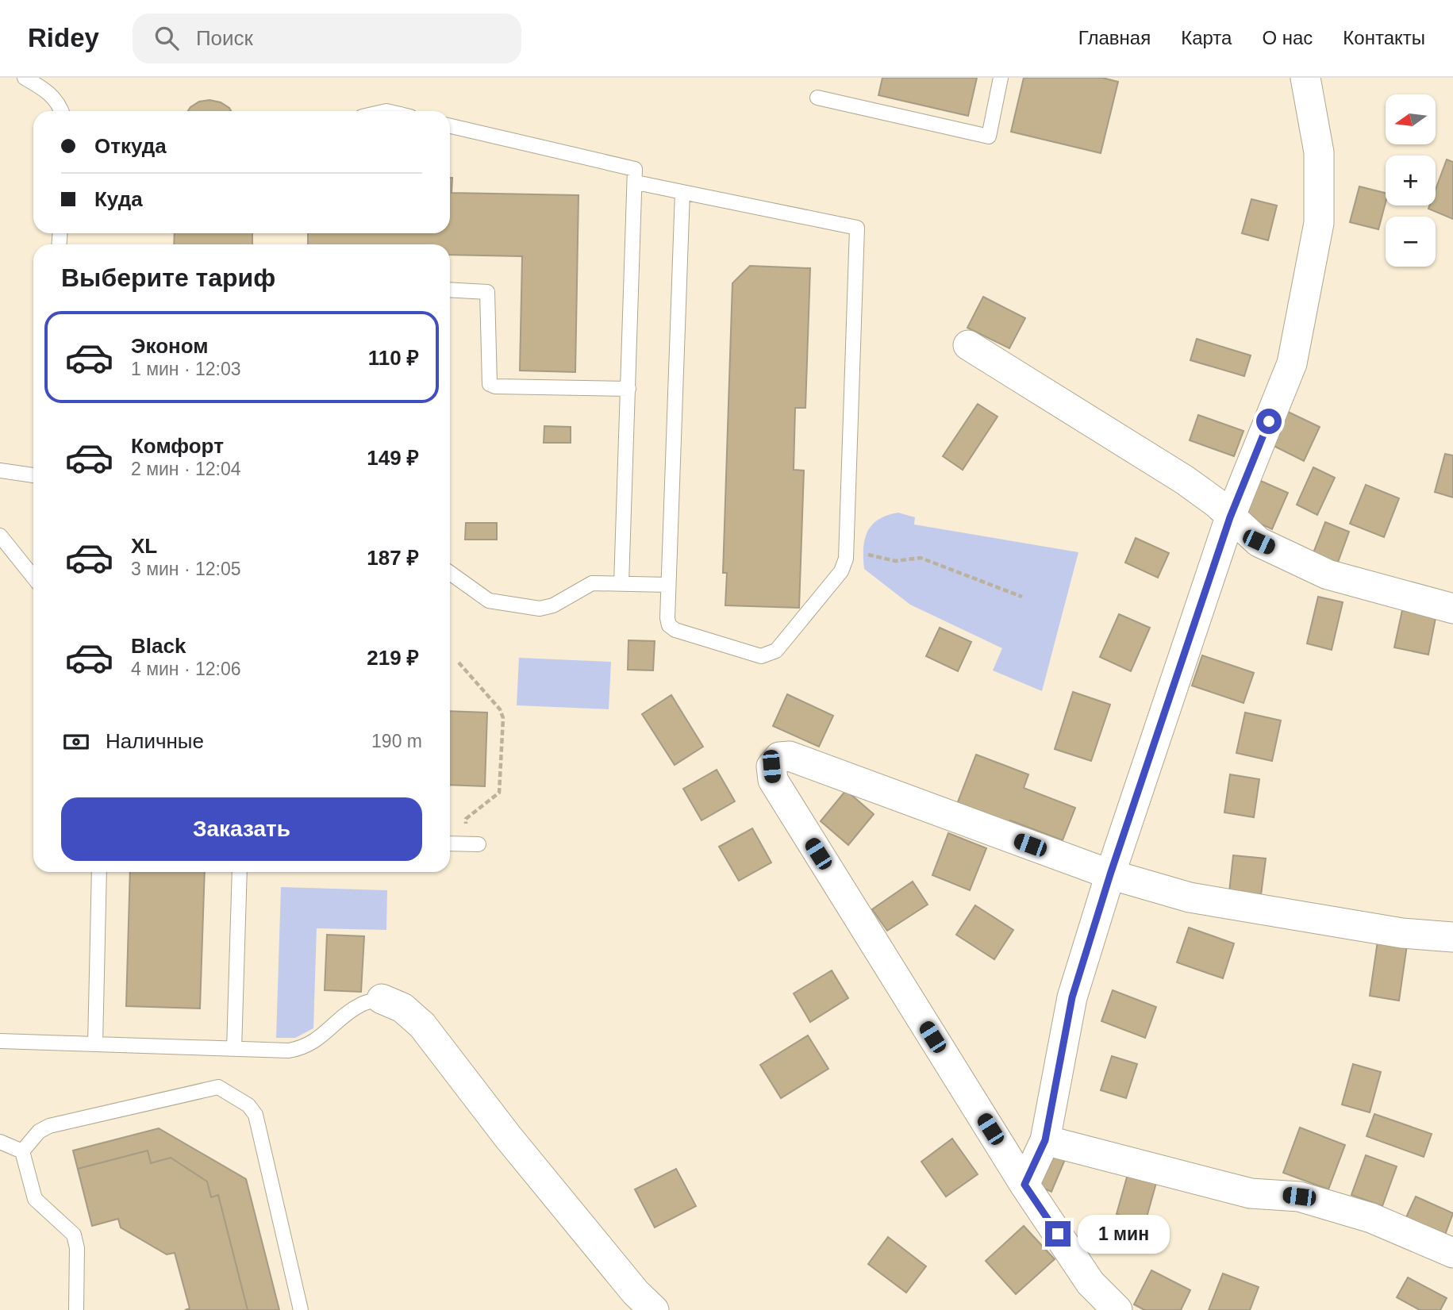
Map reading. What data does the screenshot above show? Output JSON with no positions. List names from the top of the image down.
{
  "north": "left",
  "page": {
    "header": "Ridey",
    "search": "Поиск",
    "nav": [
      "Главная",
      "Карта",
      "О нас",
      "Контакты"
    ],
    "map_buttons": ["+", "−"],
    "banner": ["Откуда", "Куда"],
    "heading": "Выберите тариф",
    "list": [
      {
        "name": "Эконом",
        "note": "1 мин · 12:03",
        "value": "110 ₽"
      },
      {
        "name": "Комфорт",
        "note": "2 мин · 12:04",
        "value": "149 ₽"
      },
      {
        "name": "XL",
        "note": "3 мин · 12:05",
        "value": "187 ₽"
      },
      {
        "name": "Black",
        "note": "4 мин · 12:06",
        "value": "219 ₽"
      }
    ],
    "pay": ["Наличные", "190 m"],
    "buttons": "Заказать",
    "bubble": "1 мин"
  }
}
